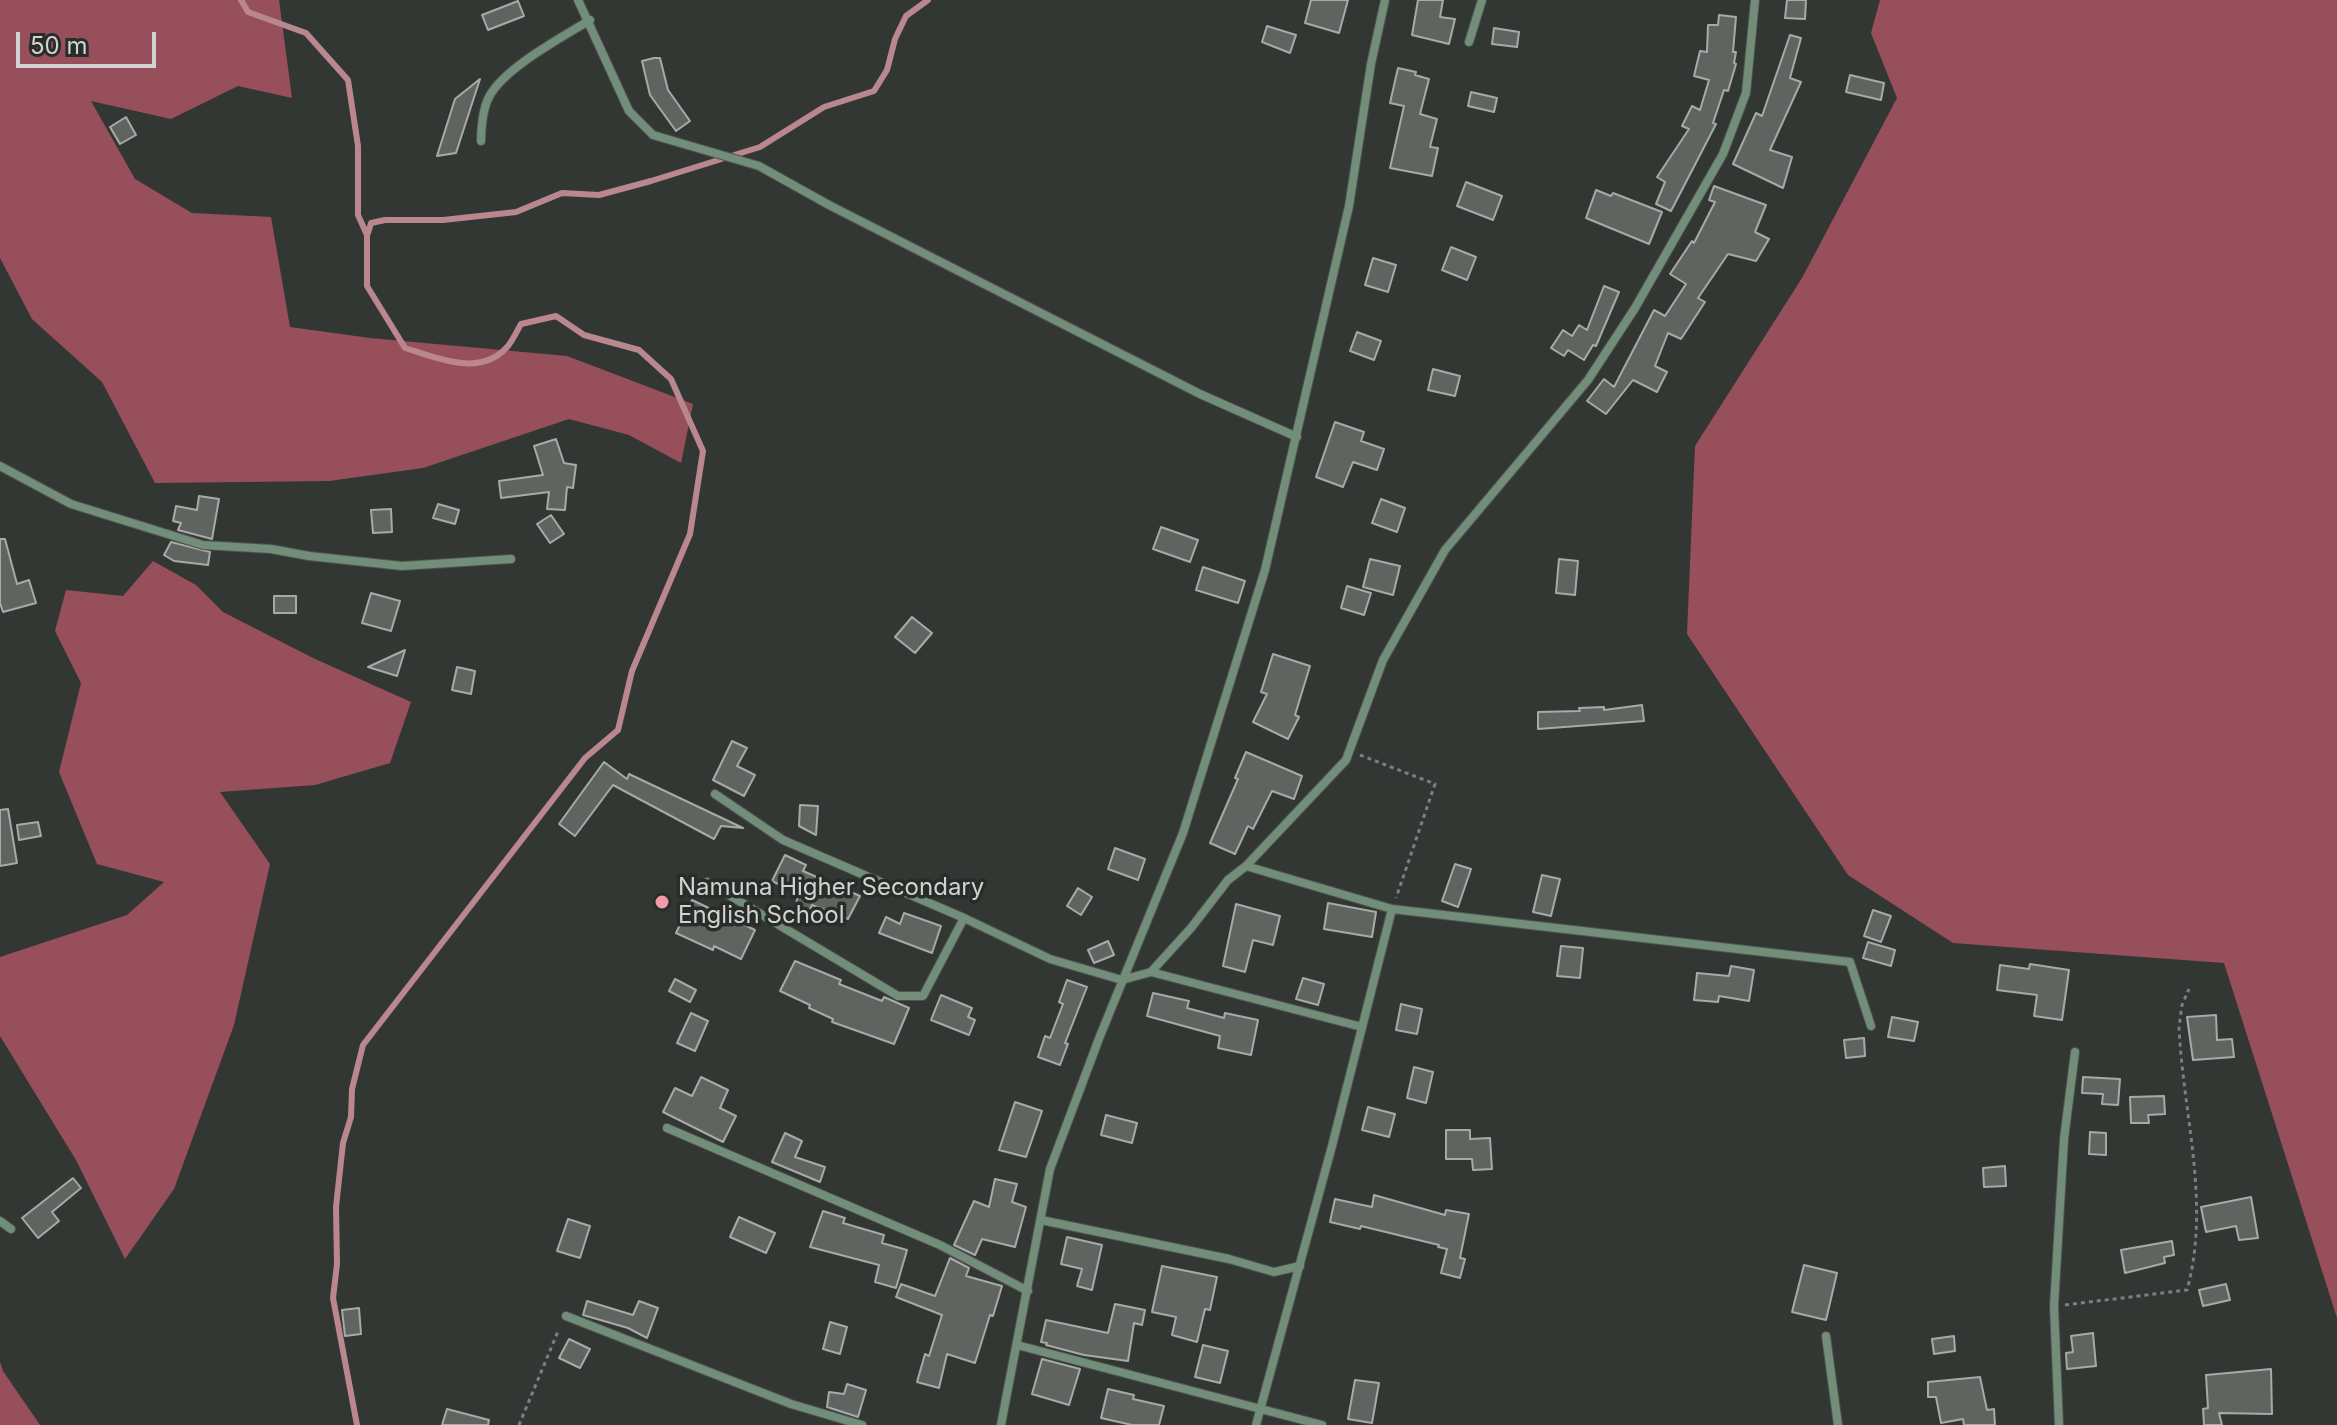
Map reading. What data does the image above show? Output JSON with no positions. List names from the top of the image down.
{
  "places": ["Namuna Higher Secondary English School"],
  "scale_bar": "50 m"
}
